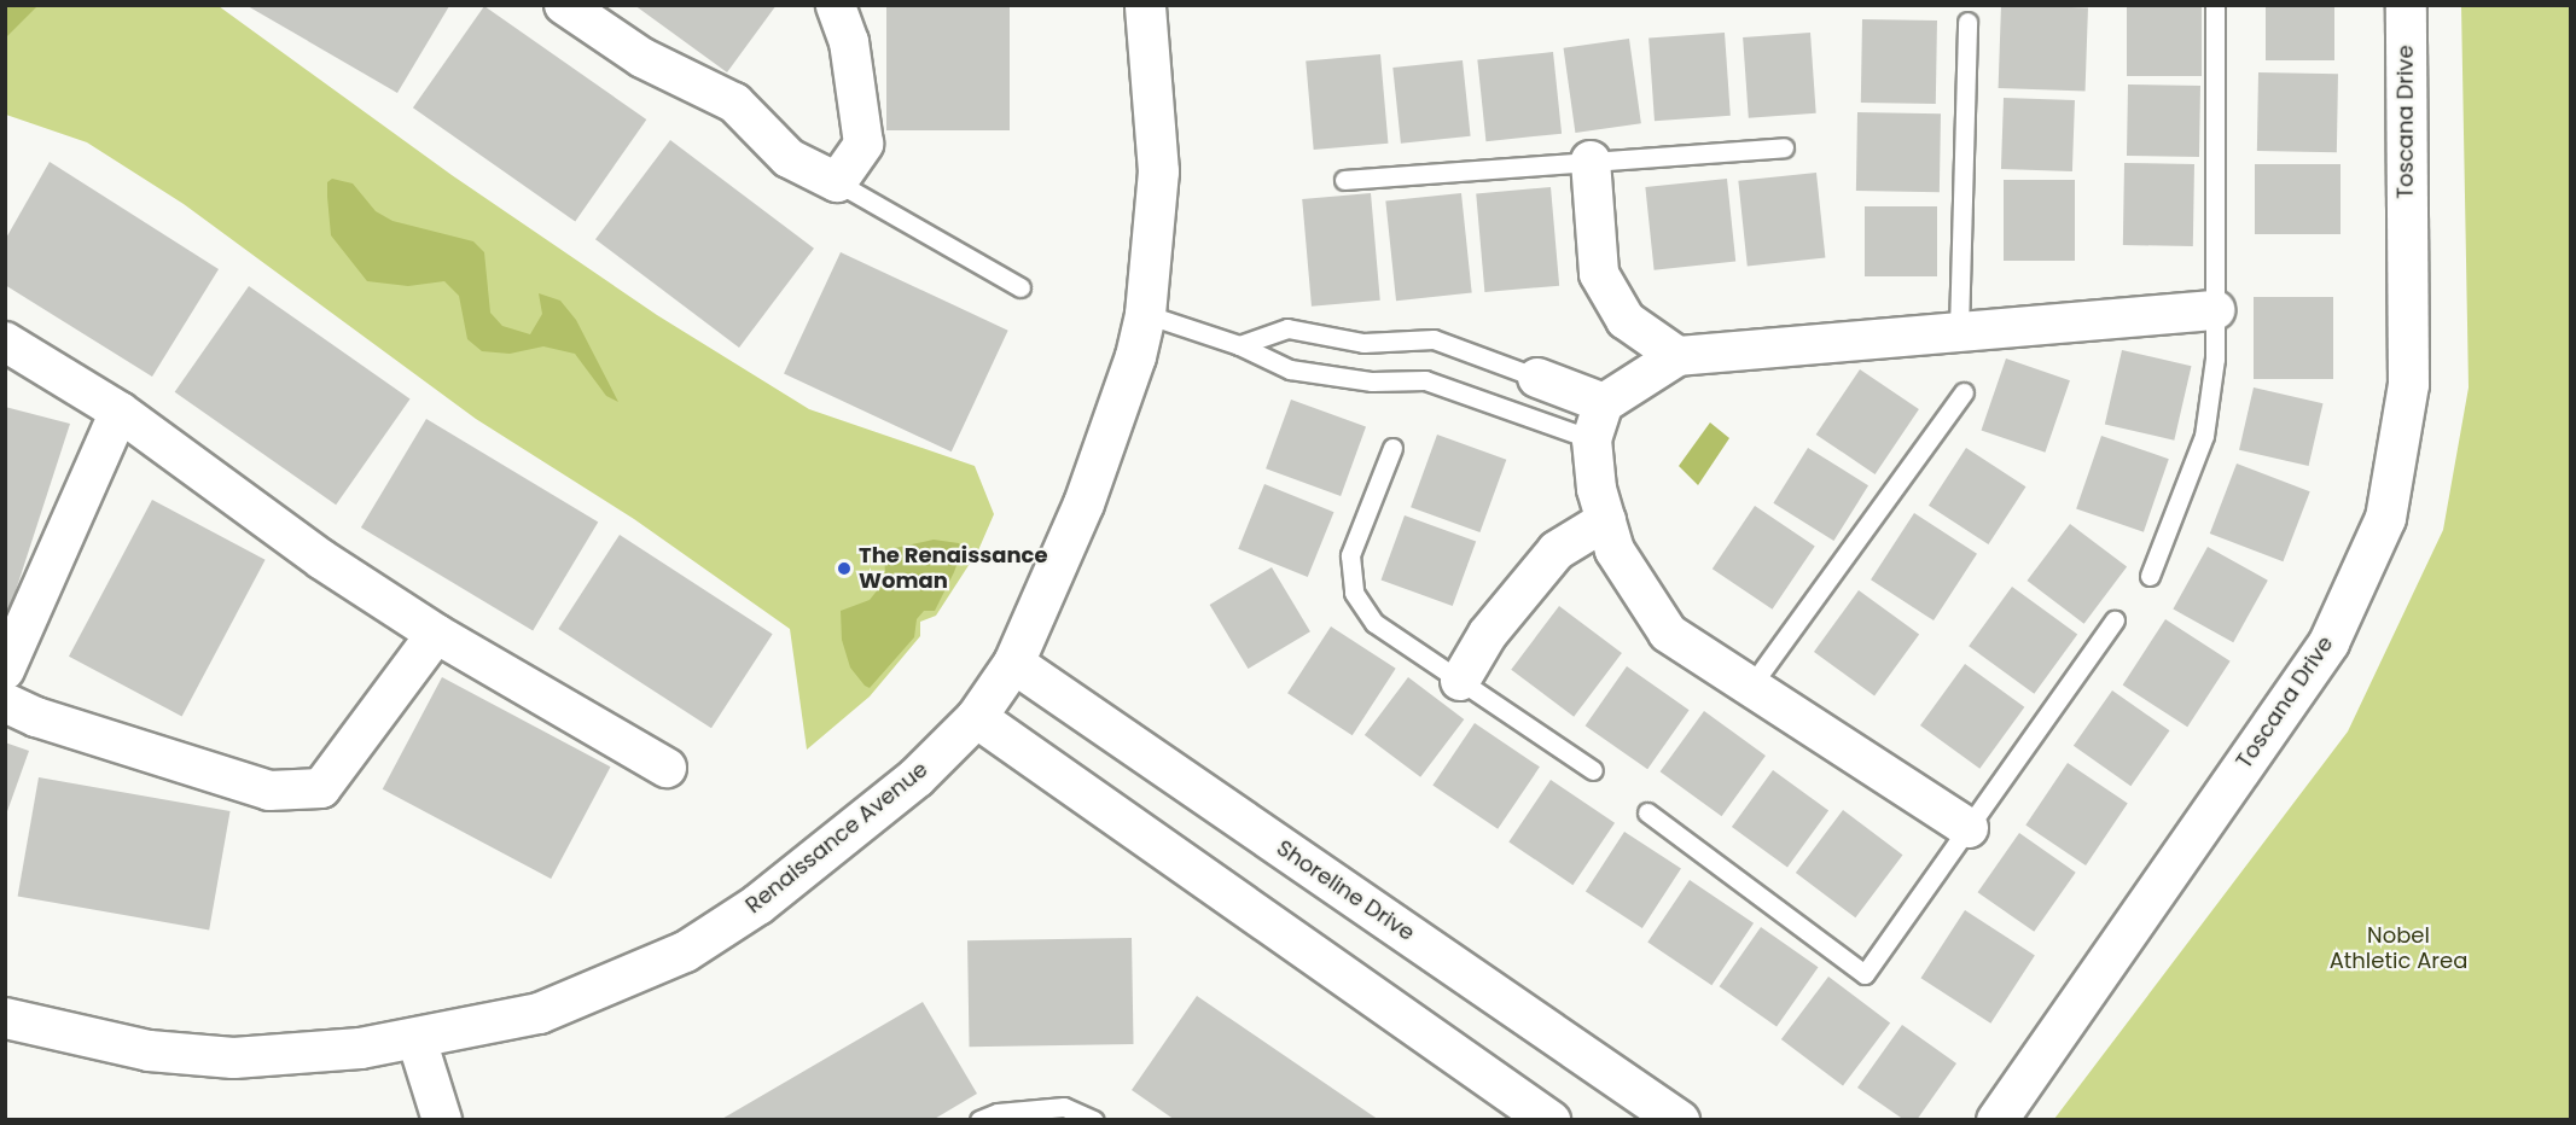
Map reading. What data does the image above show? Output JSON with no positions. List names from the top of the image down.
{
  "streets": {
    "street": ["Toscana Drive", "Renaissance Avenue", "Shoreline Drive"]
  },
  "crossings": [
    ["Renaissance Avenue", "Shoreline Drive"]
  ],
  "parks": ["Nobel Athletic Area"],
  "places": ["The Renaissance Woman"]
}
